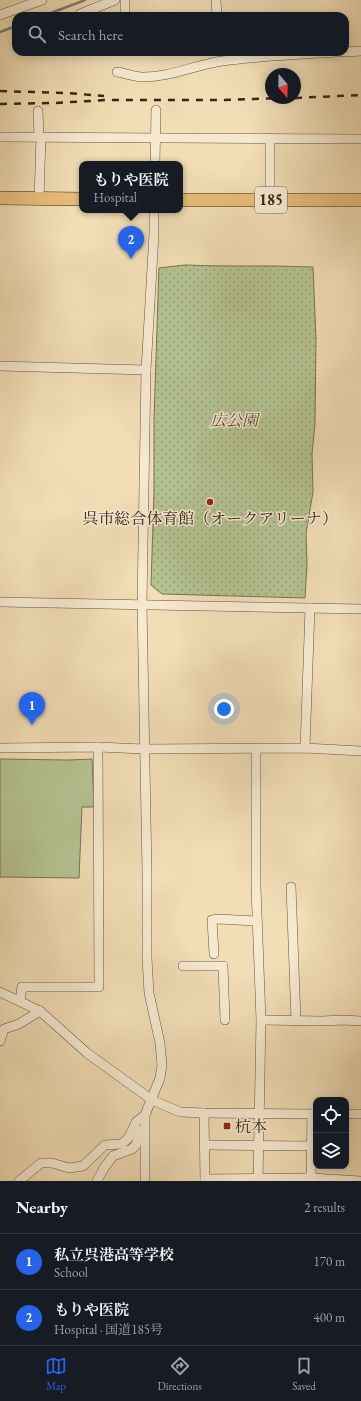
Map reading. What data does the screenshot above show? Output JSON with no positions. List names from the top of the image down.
{
  "streets": {
    "highway": ["185"]
  },
  "parks": ["広公園"],
  "places": {
    "other": ["呉市総合体育館（オークアリーナ）"],
    "transit": ["杭本"]
  },
  "north": "bottom",
  "page": {
    "search": "Search here",
    "popup": ["もりや医院", "Hospital"],
    "pins": ["2", "1"],
    "heading": ["Nearby", "2 results"],
    "list": [
      {
        "mark": "1",
        "name": "私立呉港高等学校",
        "note": "School",
        "value": "170 m"
      },
      {
        "mark": "2",
        "name": "もりや医院",
        "note": "Hospital · 国道185号",
        "value": "400 m"
      }
    ],
    "nav": ["Map", "Directions", "Saved"]
  }
}
